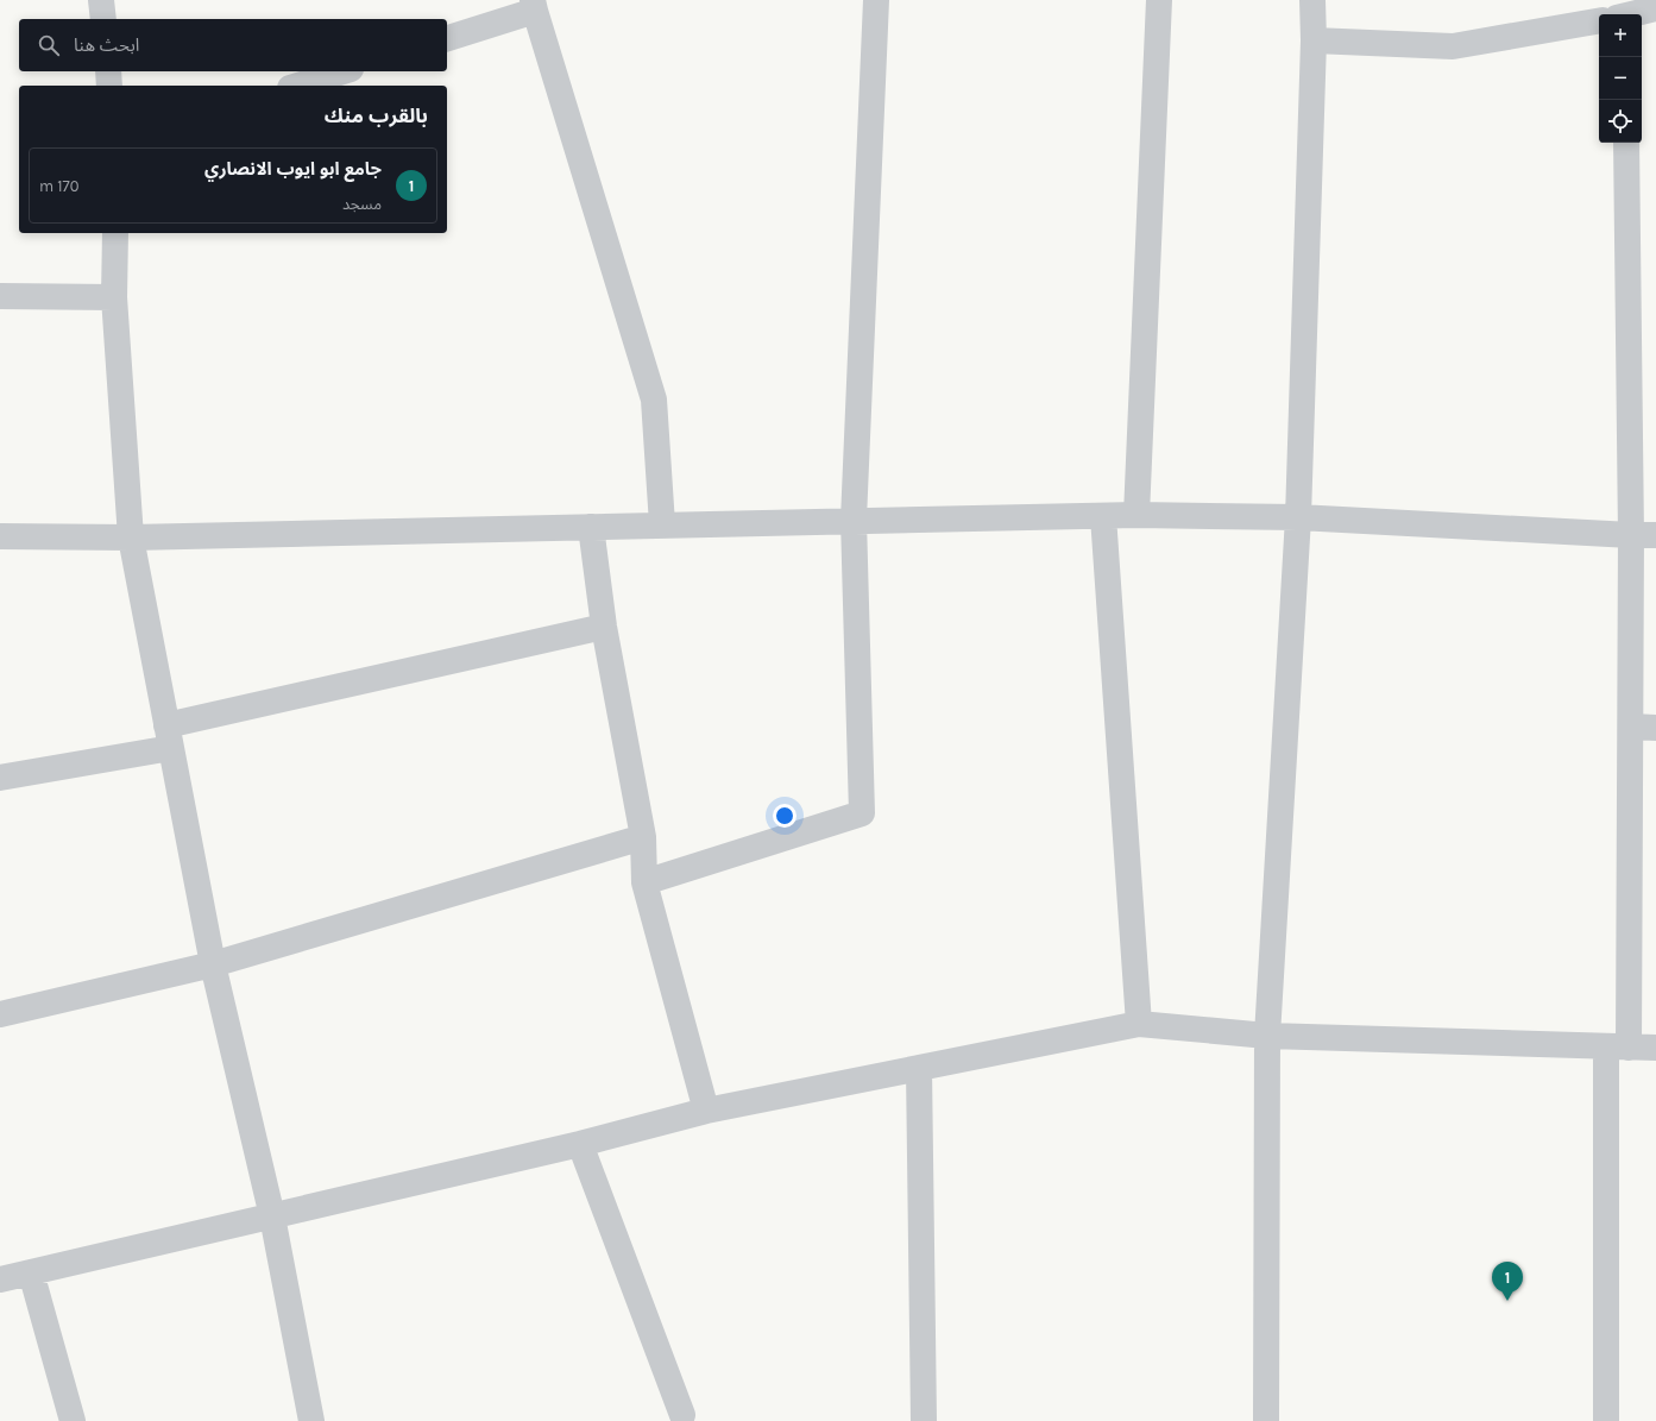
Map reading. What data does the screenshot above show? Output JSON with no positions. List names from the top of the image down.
{
  "page": {
    "map_buttons": ["+", "−"],
    "search": "ابحث هنا",
    "heading": "بالقرب منك",
    "list": [
      {
        "mark": "1",
        "name": "جامع ابو ايوب الانصاري",
        "note": "مسجد",
        "value": "170 m"
      }
    ],
    "pins": "1"
  }
}
